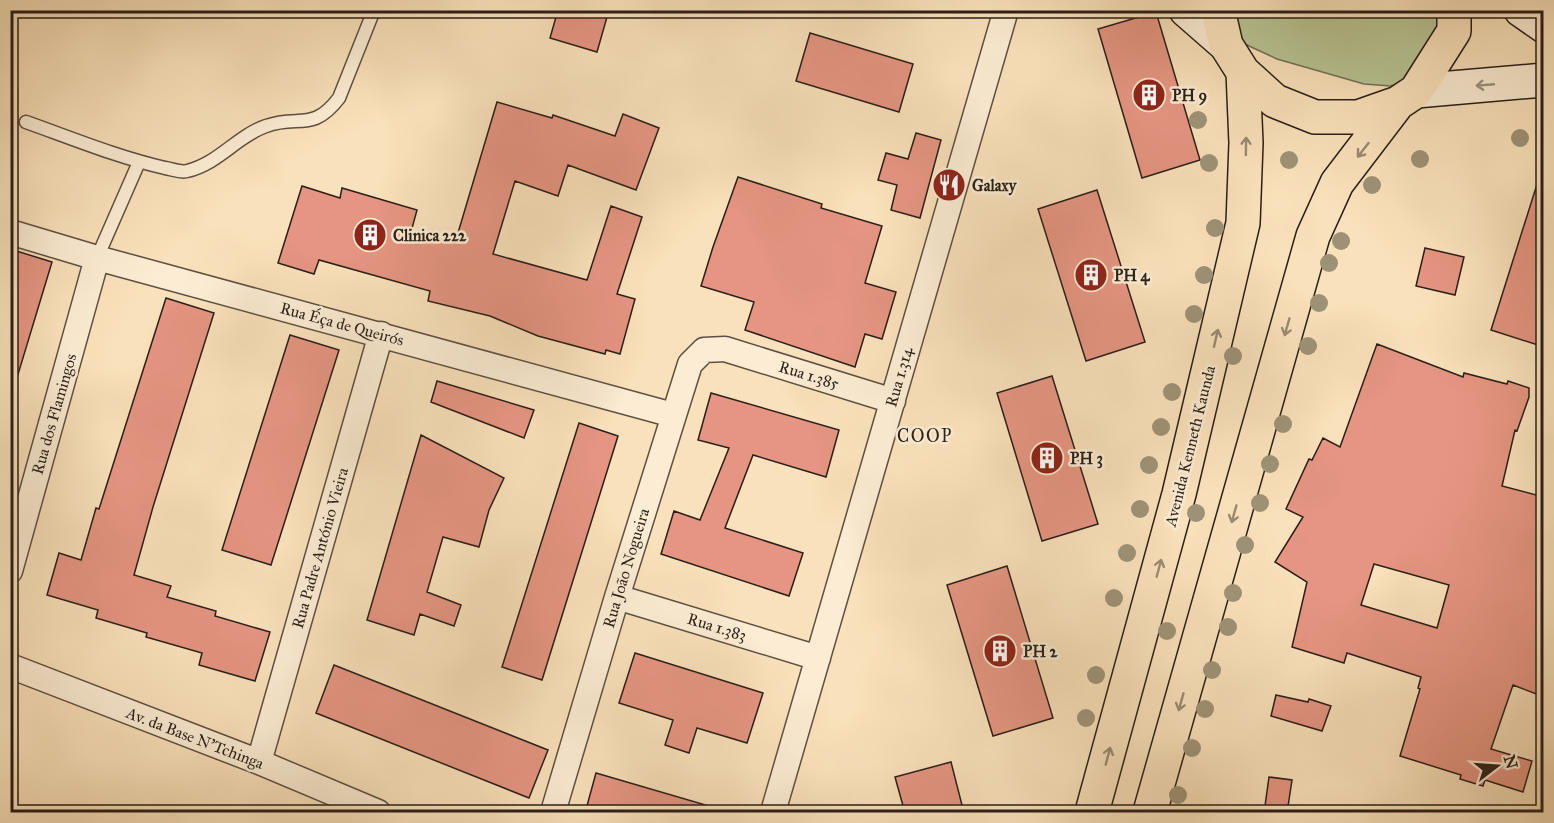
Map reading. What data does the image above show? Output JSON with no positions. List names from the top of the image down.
{
  "streets": {
    "main road": ["Avenida Kenneth Kaunda"],
    "street": [
      "Rua Éça de Queirós",
      "Rua 1.385",
      "Rua 1.314",
      "Rua dos Flamingos",
      "Rua Padre António Vieira",
      "Rua João Nogueira",
      "Rua 1.383",
      "Av. da Base N'Tchinga"
    ]
  },
  "crossings": [
    ["Rua Éça de Queirós", "Rua dos Flamingos"],
    ["Rua Éça de Queirós", "Rua Padre António Vieira"],
    ["Rua Éça de Queirós", "Rua João Nogueira"],
    ["Rua 1.385", "Rua 1.314"],
    ["Rua 1.385", "Rua João Nogueira"],
    ["Rua 1.314", "Rua 1.383"],
    ["Rua Padre António Vieira", "Av. da Base N'Tchinga"],
    ["Rua João Nogueira", "Rua 1.383"]
  ],
  "districts": ["COOP"],
  "places": {
    "building": [
      "PH 9",
      "Clinica 222",
      "PH 4",
      "PH 3",
      "PH 2"
    ],
    "restaurant": ["Galaxy"]
  },
  "north": "right"
}
